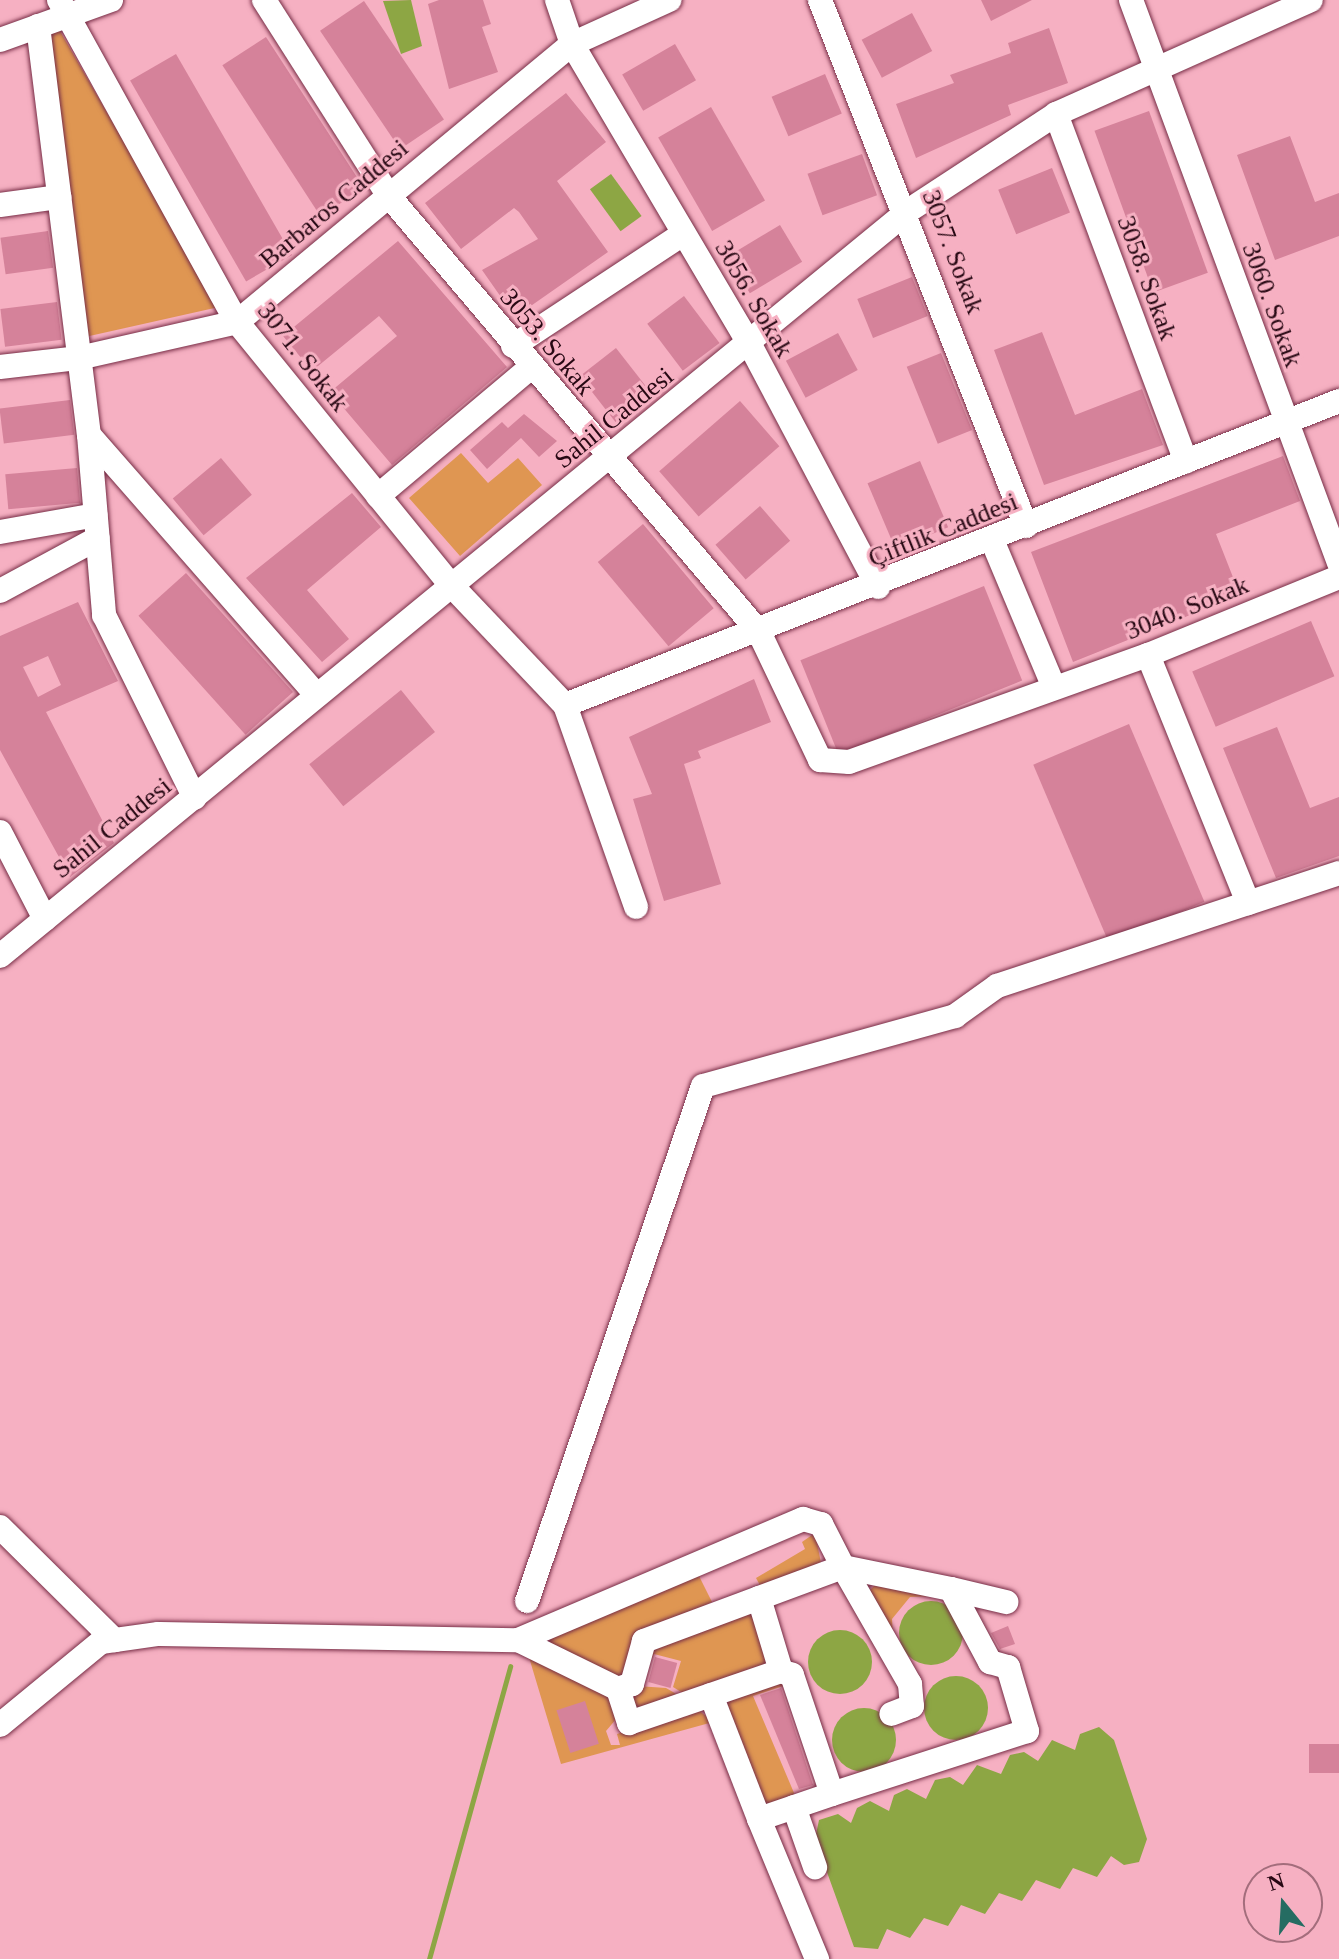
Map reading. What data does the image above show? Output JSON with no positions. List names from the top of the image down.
{
  "streets": {
    "street": [
      "Barbaros Caddesi",
      "3057. Sokak",
      "3058. Sokak",
      "3056. Sokak",
      "3060. Sokak",
      "3053. Sokak",
      "3071. Sokak",
      "Sahil Caddesi",
      "Çiftlik Caddesi",
      "3040. Sokak"
    ]
  },
  "crossings": [
    ["Barbaros Caddesi", "3056. Sokak"],
    ["Barbaros Caddesi", "3053. Sokak"],
    ["Barbaros Caddesi", "3071. Sokak"],
    ["3057. Sokak", "Sahil Caddesi"],
    ["3057. Sokak", "Çiftlik Caddesi"],
    ["3058. Sokak", "Sahil Caddesi"],
    ["3058. Sokak", "Çiftlik Caddesi"],
    ["3056. Sokak", "Sahil Caddesi"],
    ["3056. Sokak", "Çiftlik Caddesi"],
    ["3060. Sokak", "Sahil Caddesi"],
    ["3060. Sokak", "Çiftlik Caddesi"],
    ["3053. Sokak", "Sahil Caddesi"],
    ["3053. Sokak", "Çiftlik Caddesi"],
    ["3053. Sokak", "3040. Sokak"],
    ["3071. Sokak", "Sahil Caddesi"],
    ["3071. Sokak", "Çiftlik Caddesi"],
    ["Çiftlik Caddesi", "3040. Sokak"]
  ],
  "north": "top"
}
